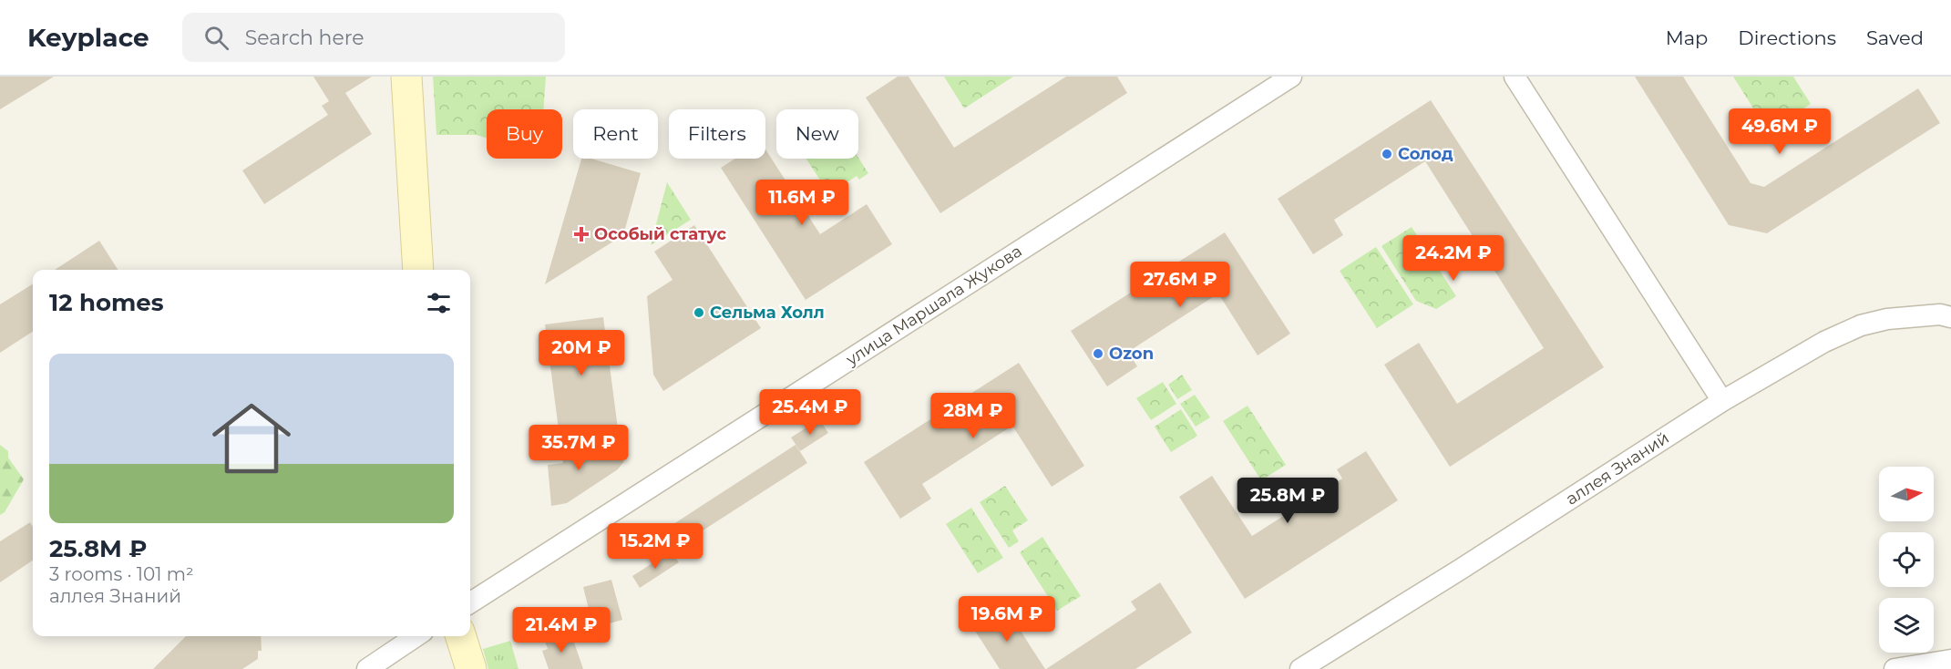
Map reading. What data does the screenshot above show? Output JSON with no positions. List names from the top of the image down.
{
  "streets": {
    "street": ["улица Маршала Жукова", "аллея Знаний"]
  },
  "places": {
    "other": ["Солод", "Сельма Холл", "Ozon"],
    "health": ["Особый статус"]
  },
  "north": "right",
  "page": {
    "header": "Keyplace",
    "search": "Search here",
    "nav": ["Map", "Directions", "Saved"],
    "price": [
      "49.6M ₽",
      "11.6M ₽",
      "24.2M ₽",
      "27.6M ₽",
      "20M ₽",
      "25.4M ₽",
      "28M ₽",
      "35.7M ₽",
      "25.8M ₽",
      "15.2M ₽",
      "19.6M ₽",
      "21.4M ₽"
    ],
    "chip": [
      "Buy",
      "Rent",
      "Filters",
      "New"
    ],
    "heading": "12 homes",
    "list": [
      {
        "name": "25.8M ₽",
        "note": "3 rooms · 101 m² · аллея Знаний"
      }
    ]
  }
}
